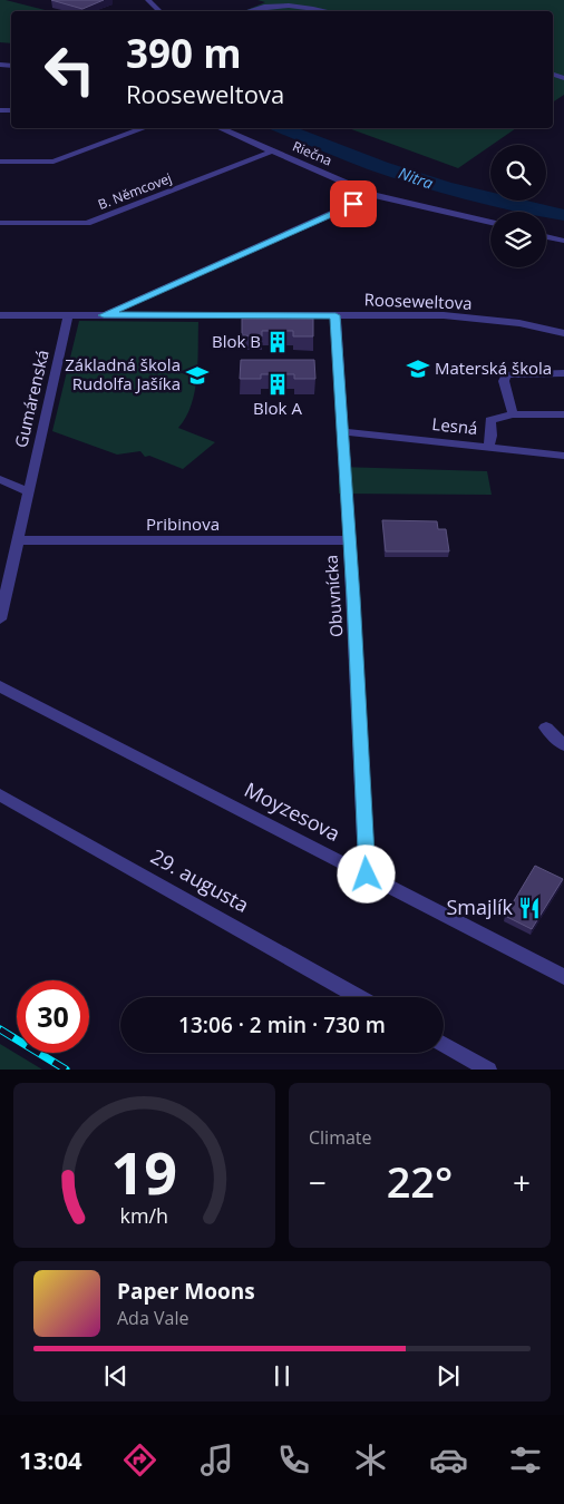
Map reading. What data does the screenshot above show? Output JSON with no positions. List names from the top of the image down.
{
  "streets": {
    "street": [
      "Riečna",
      "B. Němcovej",
      "Rooseweltova",
      "Gumárenská",
      "Lesná",
      "Pribinova",
      "Obuvnícka",
      "Moyzesova",
      "29. augusta"
    ]
  },
  "crossings": [
    ["Riečna", "B. Němcovej"],
    ["Rooseweltova", "Gumárenská"],
    ["Rooseweltova", "Obuvnícka"],
    ["Gumárenská", "Pribinova"],
    ["Lesná", "Obuvnícka"],
    ["Pribinova", "Obuvnícka"],
    ["Obuvnícka", "Moyzesova"]
  ],
  "water": ["Nitra"],
  "places": {
    "building": ["Blok B", "Blok A"],
    "school or university": ["Materská škola", "Základná škola Rudolfa Jašíka"],
    "restaurant": ["Smajlík"]
  },
  "page": {
    "turn": ["390 m", "Rooseweltova"],
    "limit": "30",
    "trip": "13:06 · 2 min · 730 m",
    "tile": "Climate",
    "heat": ["−", "22°", "+"],
    "song": ["Paper Moons", "Ada Vale"],
    "tabs": "13:04",
    "gauge": ["19", "km/h"]
  }
}
